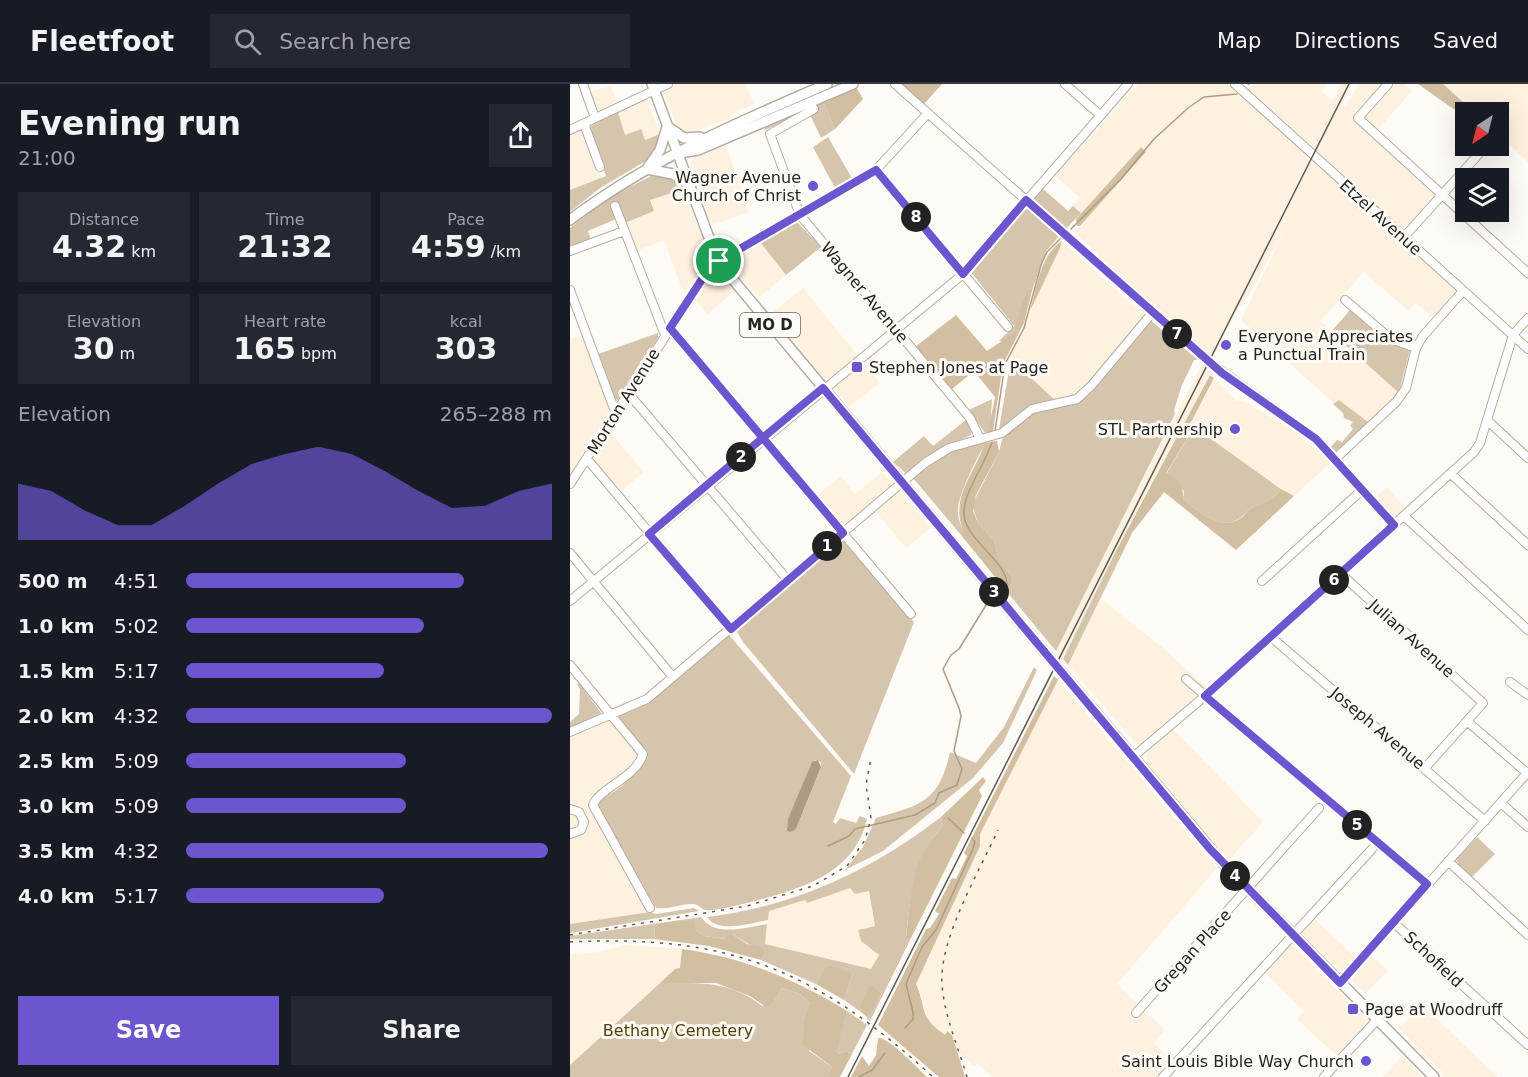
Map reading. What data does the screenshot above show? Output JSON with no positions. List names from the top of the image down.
{
  "streets": {
    "main road": ["MO D"],
    "street": [
      "Etzel Avenue",
      "Wagner Avenue",
      "Morton Avenue",
      "Julian Avenue",
      "Joseph Avenue",
      "Gregan Place",
      "Schofield"
    ]
  },
  "crossings": [
    ["Wagner Avenue", "Morton Avenue"],
    ["MO D", "Morton Avenue"],
    ["MO D", "Gregan Place"]
  ],
  "parks": ["Bethany Cemetery"],
  "places": {
    "other": [
      "Wagner Avenue Church of Christ",
      "Everyone Appreciates a Punctual Train",
      "STL Partnership",
      "Saint Louis Bible Way Church"
    ],
    "transit": ["Stephen Jones at Page", "Page at Woodruff"]
  },
  "north": "bottom left",
  "page": {
    "header": "Fleetfoot",
    "search": "Search here",
    "nav": ["Map", "Directions", "Saved"],
    "heading": ["Evening run", "21:00"],
    "stats": [
      ["Distance", "4.32 km"],
      ["Time", "21:32"],
      ["Pace", "4:59 /km"],
      ["Elevation", "30 m"],
      ["Heart rate", "165 bpm"],
      ["kcal", "303"]
    ],
    "pins": [
      "8",
      "7",
      "2",
      "1",
      "6",
      "3",
      "5",
      "4"
    ],
    "chart": ["Elevation", "265–288 m"],
    "list": [
      {
        "name": "500 m",
        "note": "4:51"
      },
      {
        "name": "1.0 km",
        "note": "5:02"
      },
      {
        "name": "1.5 km",
        "note": "5:17"
      },
      {
        "name": "2.0 km",
        "note": "4:32"
      },
      {
        "name": "2.5 km",
        "note": "5:09"
      },
      {
        "name": "3.0 km",
        "note": "5:09"
      },
      {
        "name": "3.5 km",
        "note": "4:32"
      },
      {
        "name": "4.0 km",
        "note": "5:17"
      }
    ],
    "buttons": ["Save", "Share"]
  }
}
